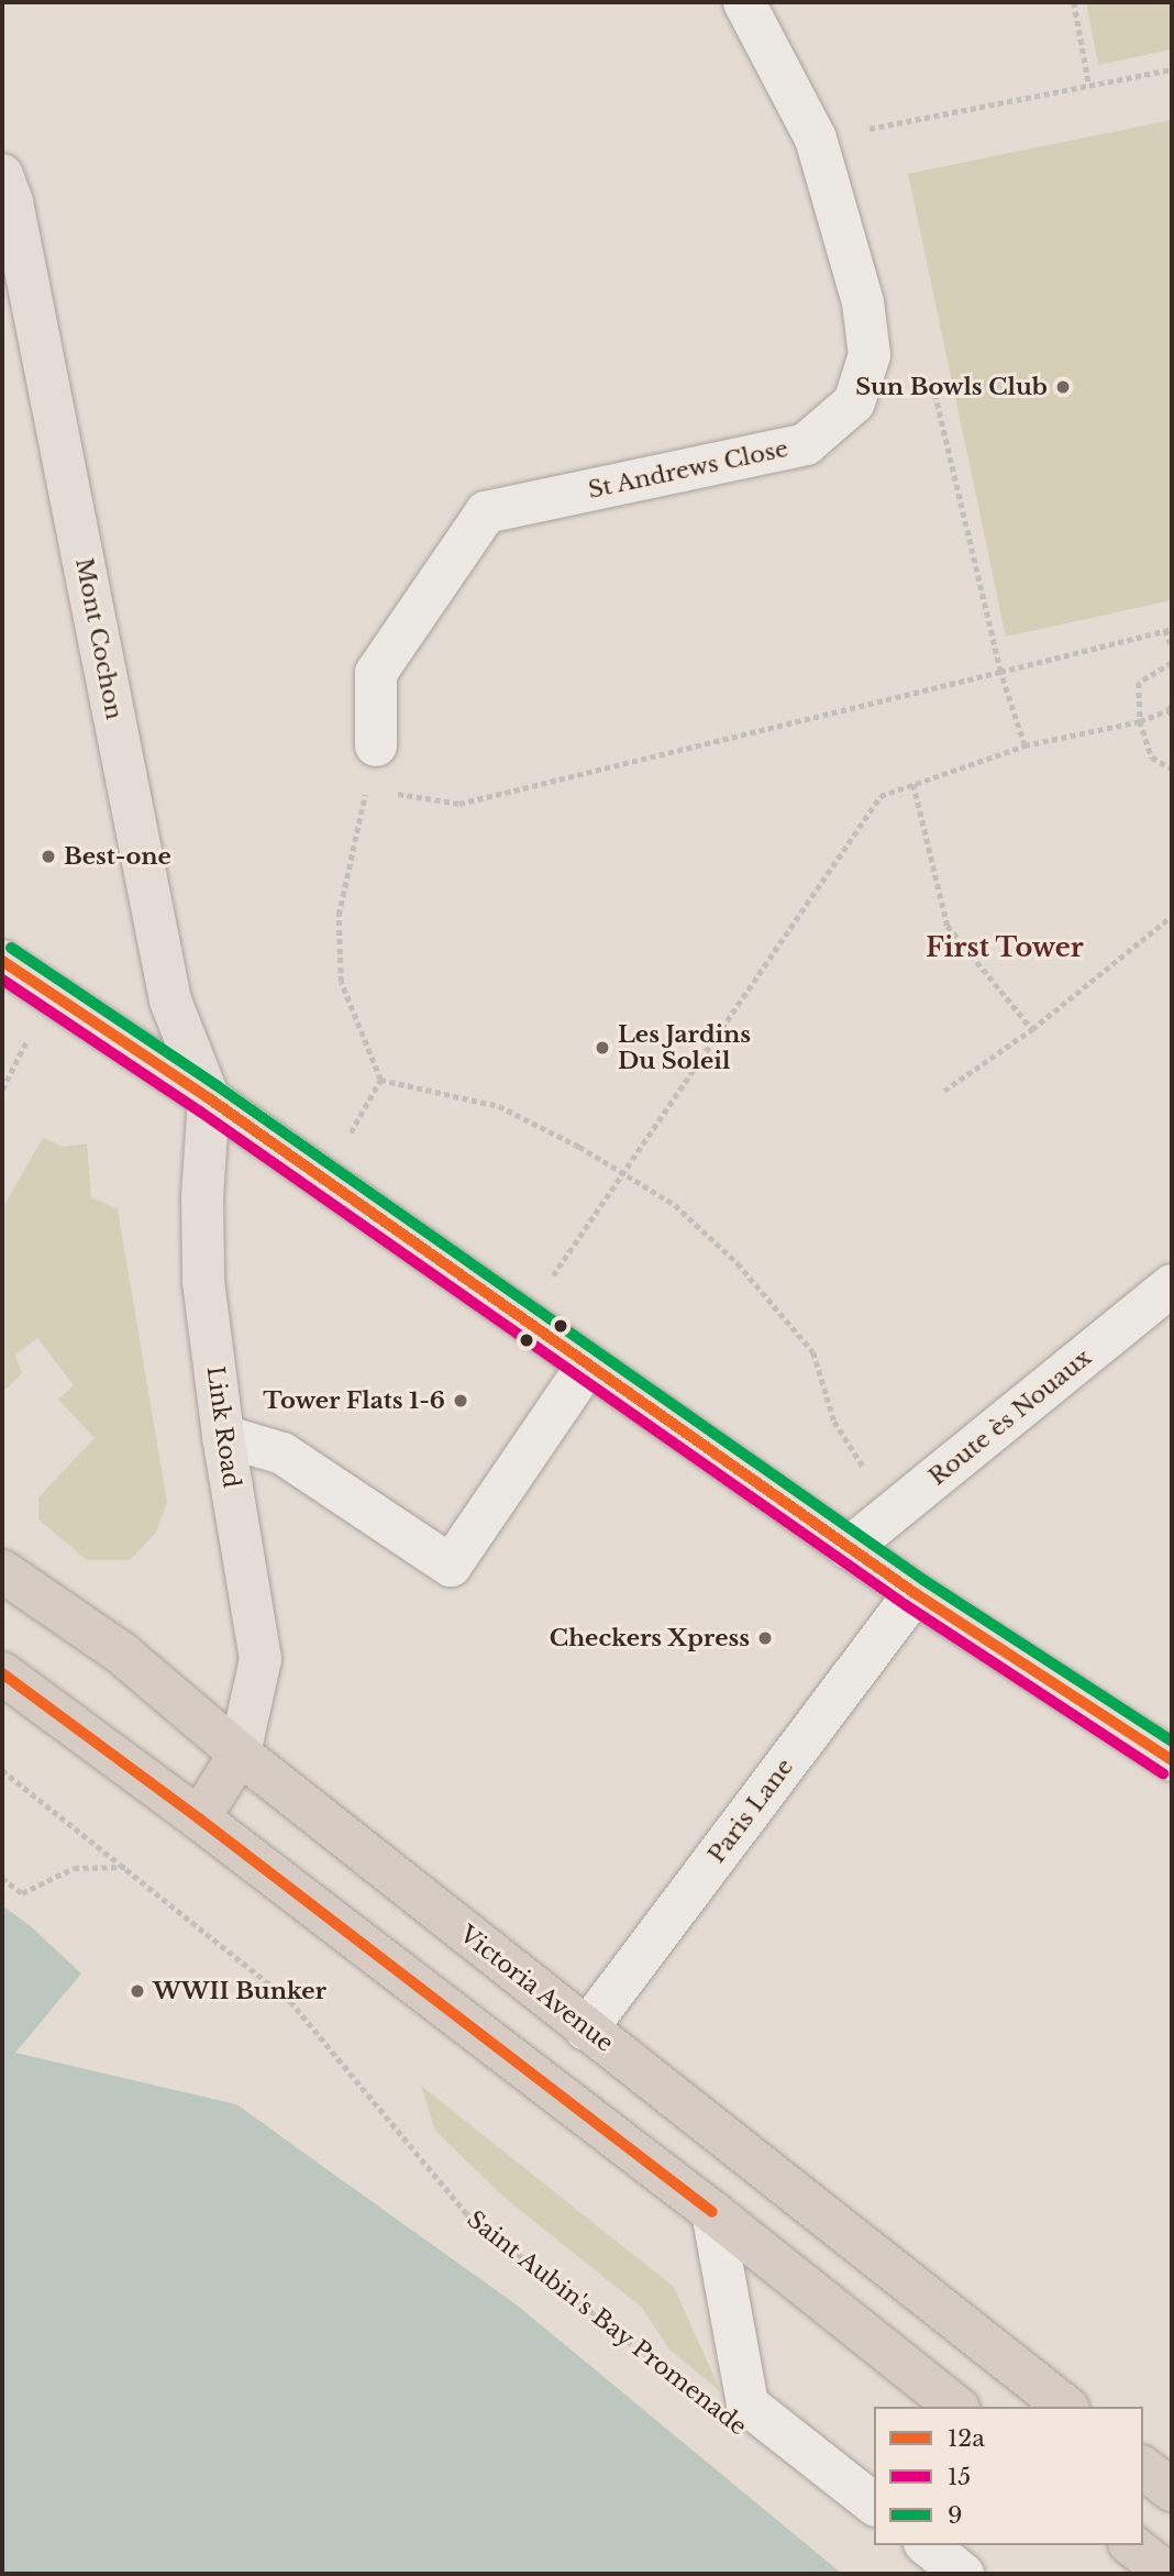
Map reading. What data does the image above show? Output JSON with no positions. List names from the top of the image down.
{
  "streets": {
    "highway": ["Victoria Avenue"],
    "main road": ["Mont Cochon", "Link Road"],
    "street": ["St Andrews Close", "Route ès Nouaux", "Paris Lane"],
    "path": ["Saint Aubin's Bay Promenade"]
  },
  "crossings": [
    ["Mont Cochon", "Link Road"],
    ["Link Road", "Victoria Avenue"],
    ["Paris Lane", "Victoria Avenue"]
  ],
  "districts": ["First Tower"],
  "places": [
    "Sun Bowls Club",
    "Best-one",
    "Les Jardins Du Soleil",
    "Tower Flats 1-6",
    "Checkers Xpress",
    "WWII Bunker"
  ],
  "lines": ["transit line 9", "transit line 12a", "transit line 15"],
  "legend": ["12a", "15", "9"]
}
